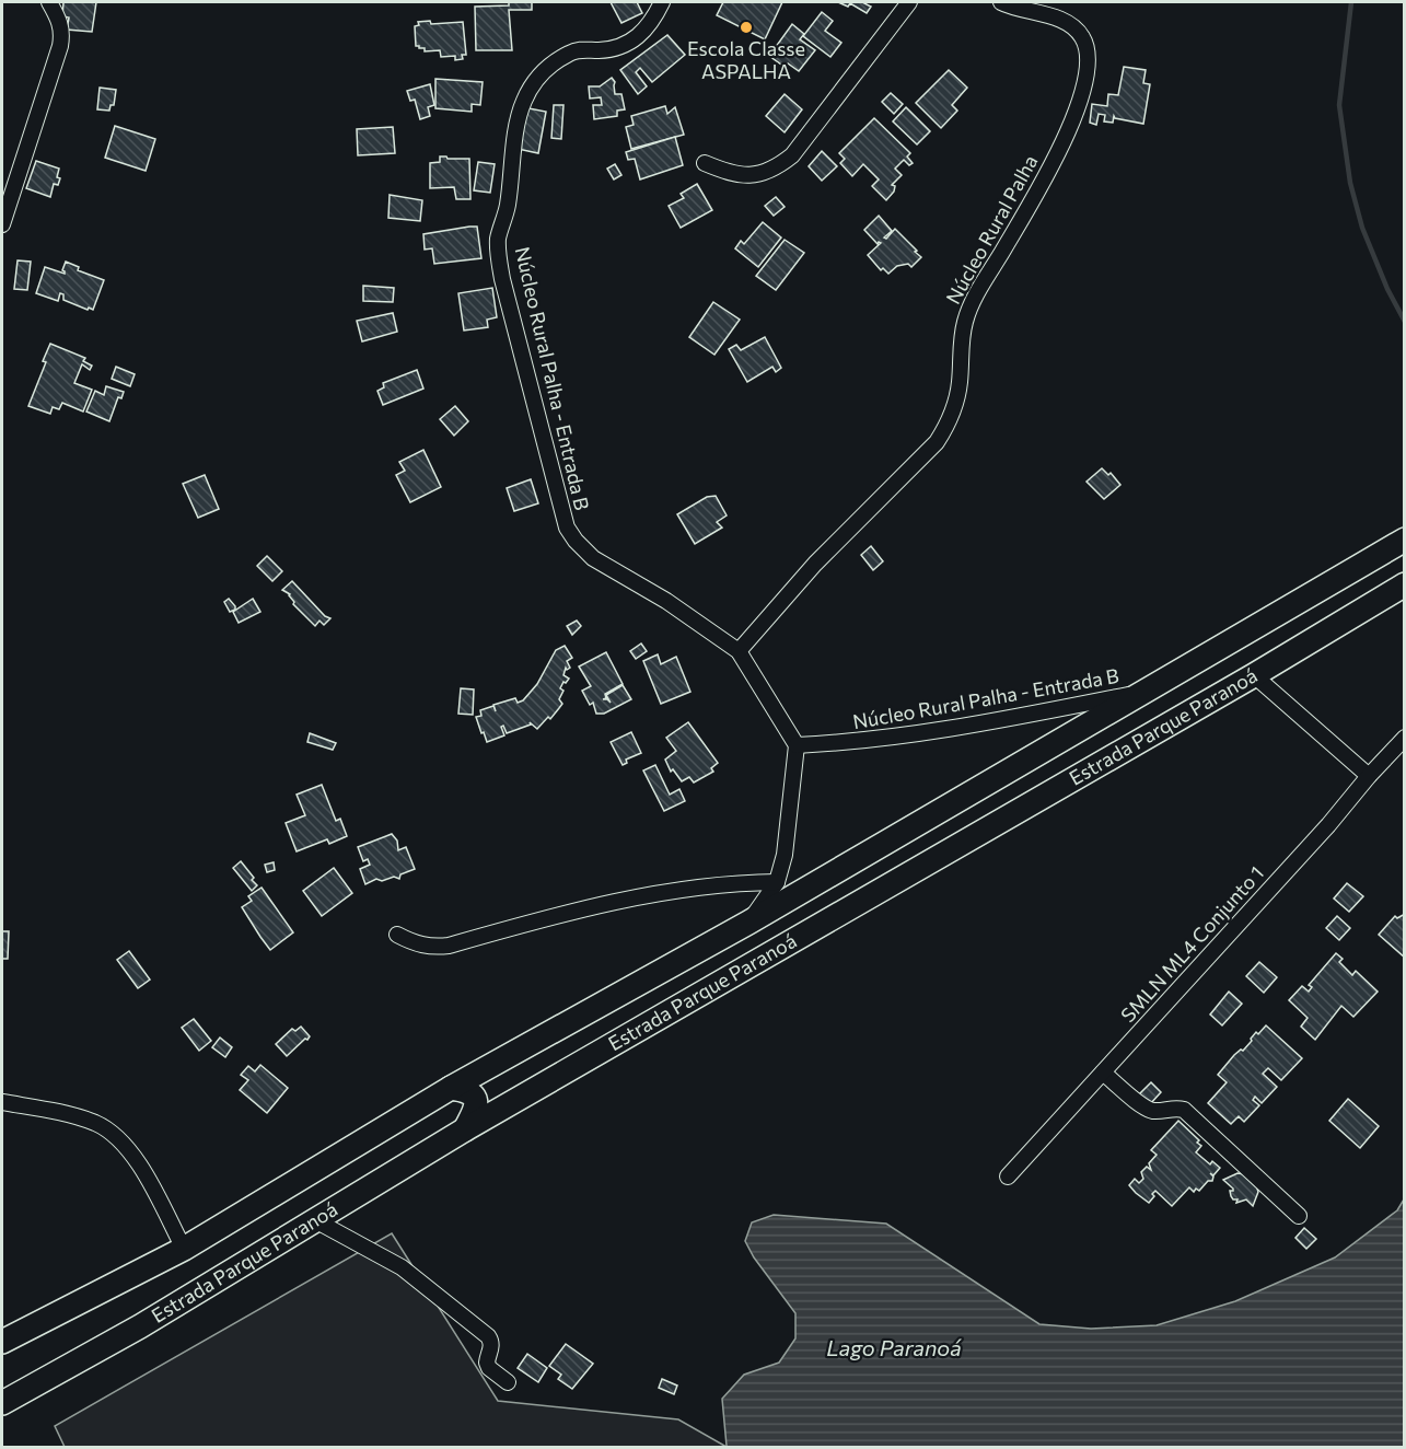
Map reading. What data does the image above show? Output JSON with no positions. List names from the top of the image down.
{
  "streets": {
    "main road": ["Estrada Parque Paranoá"],
    "street": ["Núcleo Rural Palha", "Núcleo Rural Palha - Entrada B", "SMLN ML4 Conjunto 1"]
  },
  "crossings": [
    ["Núcleo Rural Palha", "Núcleo Rural Palha - Entrada B"],
    ["Núcleo Rural Palha - Entrada B", "Estrada Parque Paranoá"]
  ],
  "water": ["Lago Paranoá"],
  "places": ["Escola Classe ASPALHA"]
}
